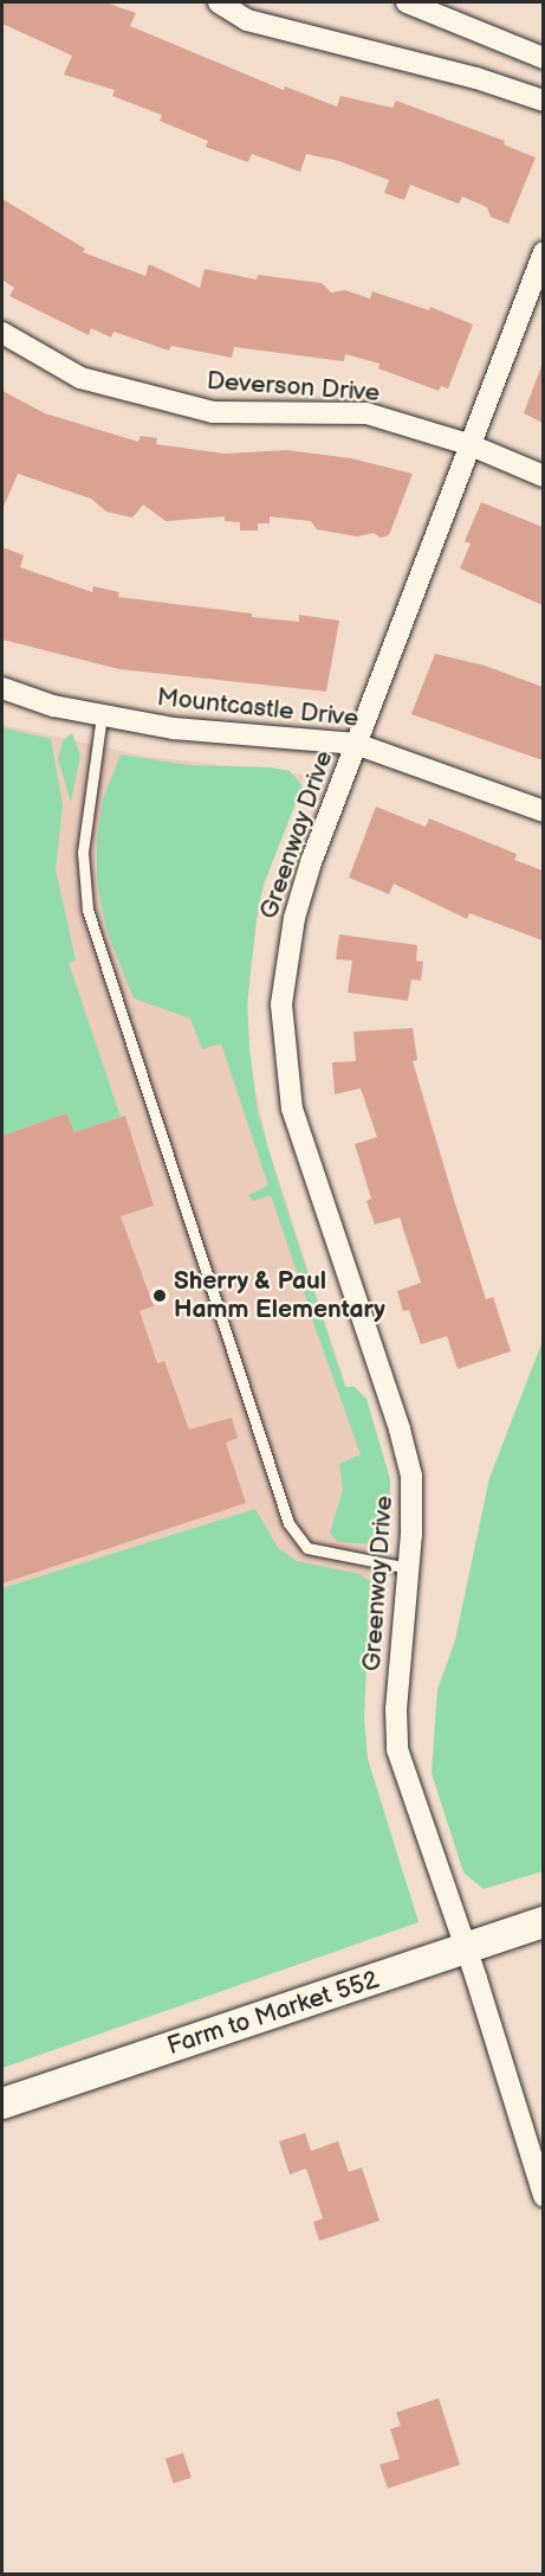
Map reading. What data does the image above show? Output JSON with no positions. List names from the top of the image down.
{
  "streets": {
    "main road": ["Farm to Market 552"],
    "street": ["Deverson Drive", "Mountcastle Drive", "Greenway Drive"]
  },
  "crossings": [
    ["Deverson Drive", "Greenway Drive"],
    ["Mountcastle Drive", "Greenway Drive"],
    ["Greenway Drive", "Farm to Market 552"]
  ],
  "places": ["Sherry & Paul Hamm Elementary"]
}
